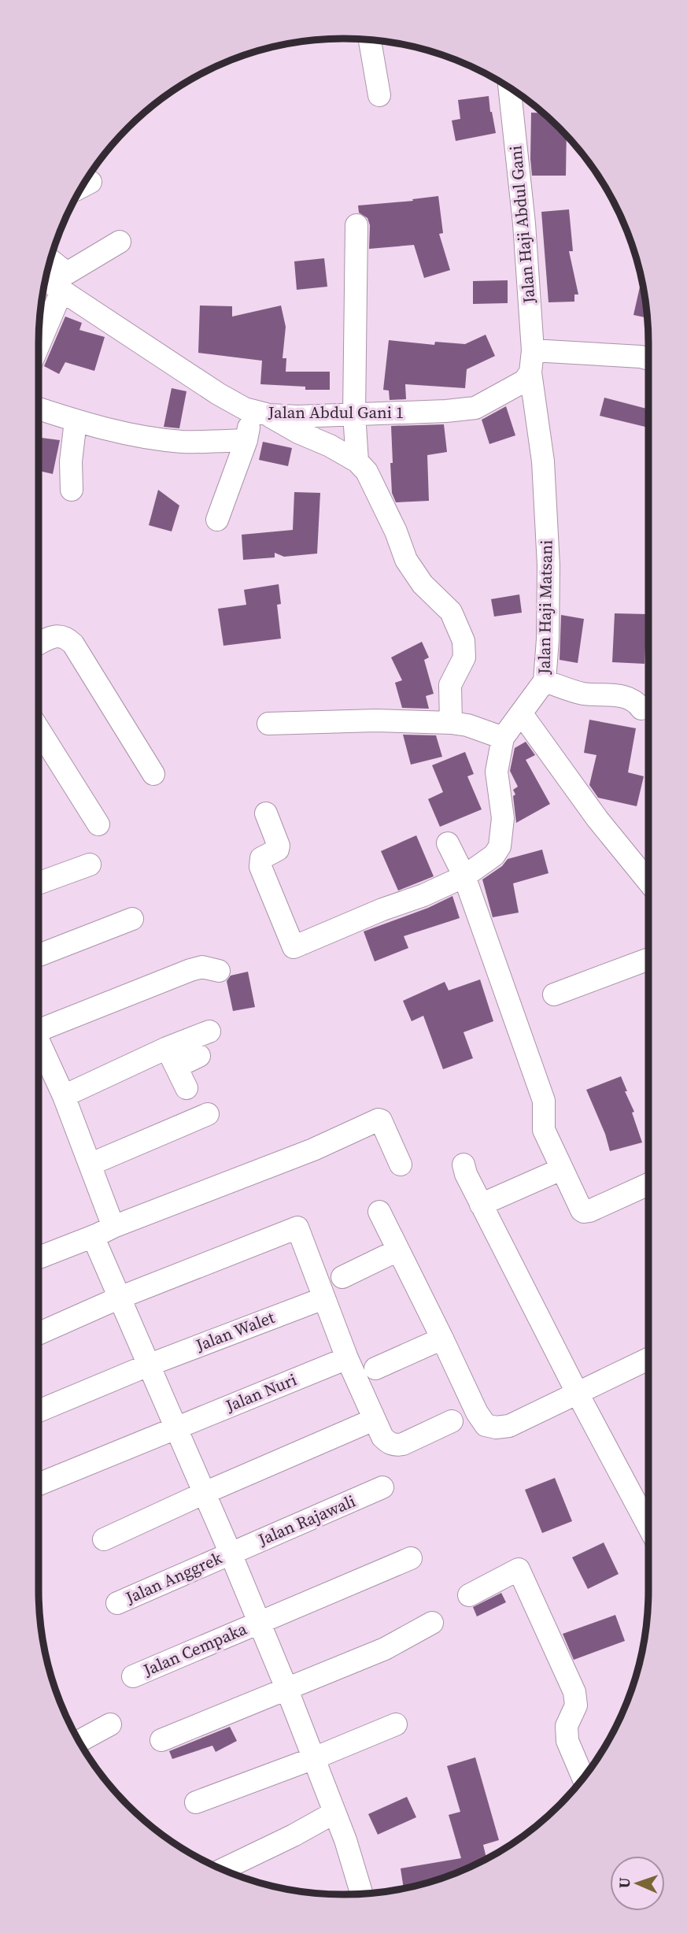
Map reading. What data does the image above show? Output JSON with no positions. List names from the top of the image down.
{
  "streets": {
    "street": [
      "Jalan Haji Abdul Gani",
      "Jalan Abdul Gani 1",
      "Jalan Haji Matsani",
      "Jalan Walet",
      "Jalan Nuri",
      "Jalan Rajawali",
      "Jalan Anggrek",
      "Jalan Cempaka"
    ]
  },
  "crossings": [
    ["Jalan Haji Abdul Gani", "Jalan Abdul Gani 1"],
    ["Jalan Haji Abdul Gani", "Jalan Haji Matsani"],
    ["Jalan Abdul Gani 1", "Jalan Haji Matsani"],
    ["Jalan Rajawali", "Jalan Anggrek"]
  ],
  "north": "left"
}
